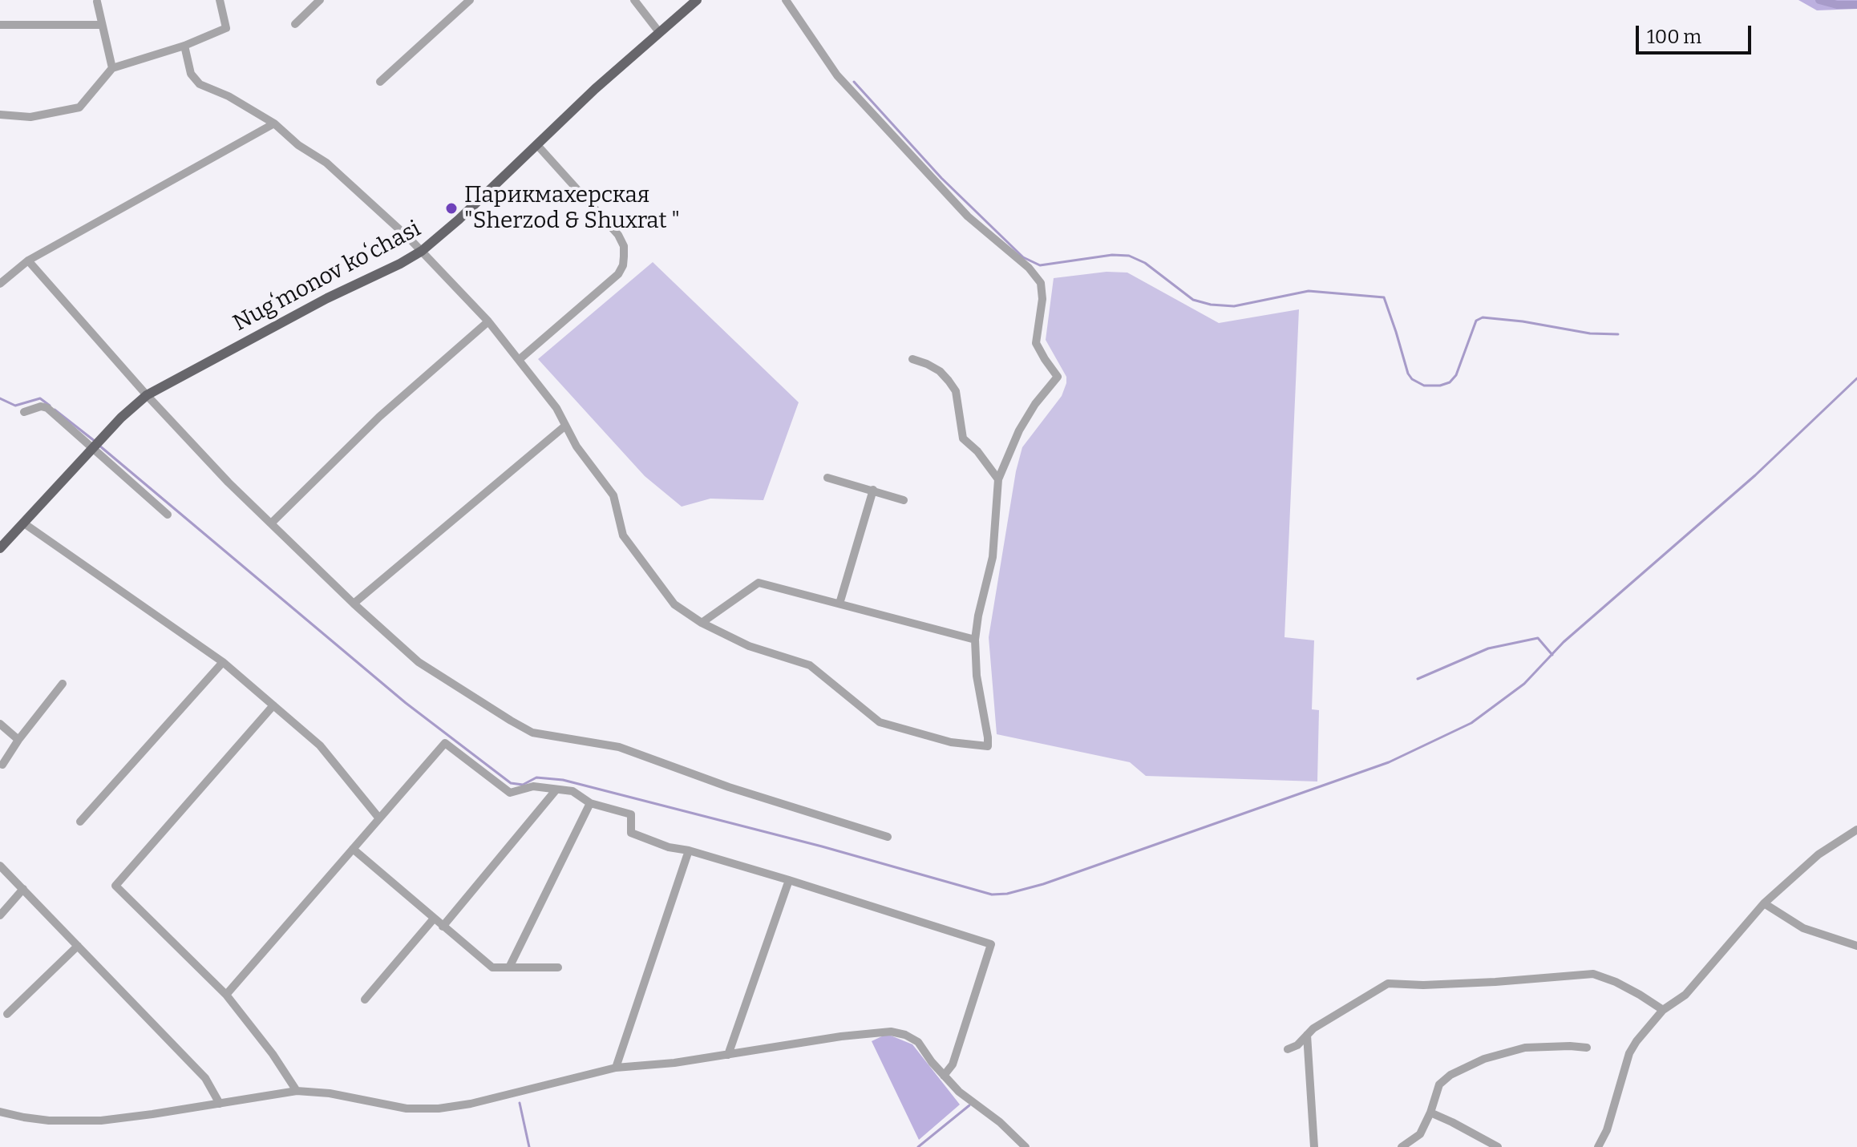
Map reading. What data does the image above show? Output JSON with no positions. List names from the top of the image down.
{
  "streets": {
    "main road": ["Nugʻmonov koʻchasi"]
  },
  "places": ["Парикмахерская \"Sherzod & Shuxrat \""],
  "scale_bar": "100 m"
}
